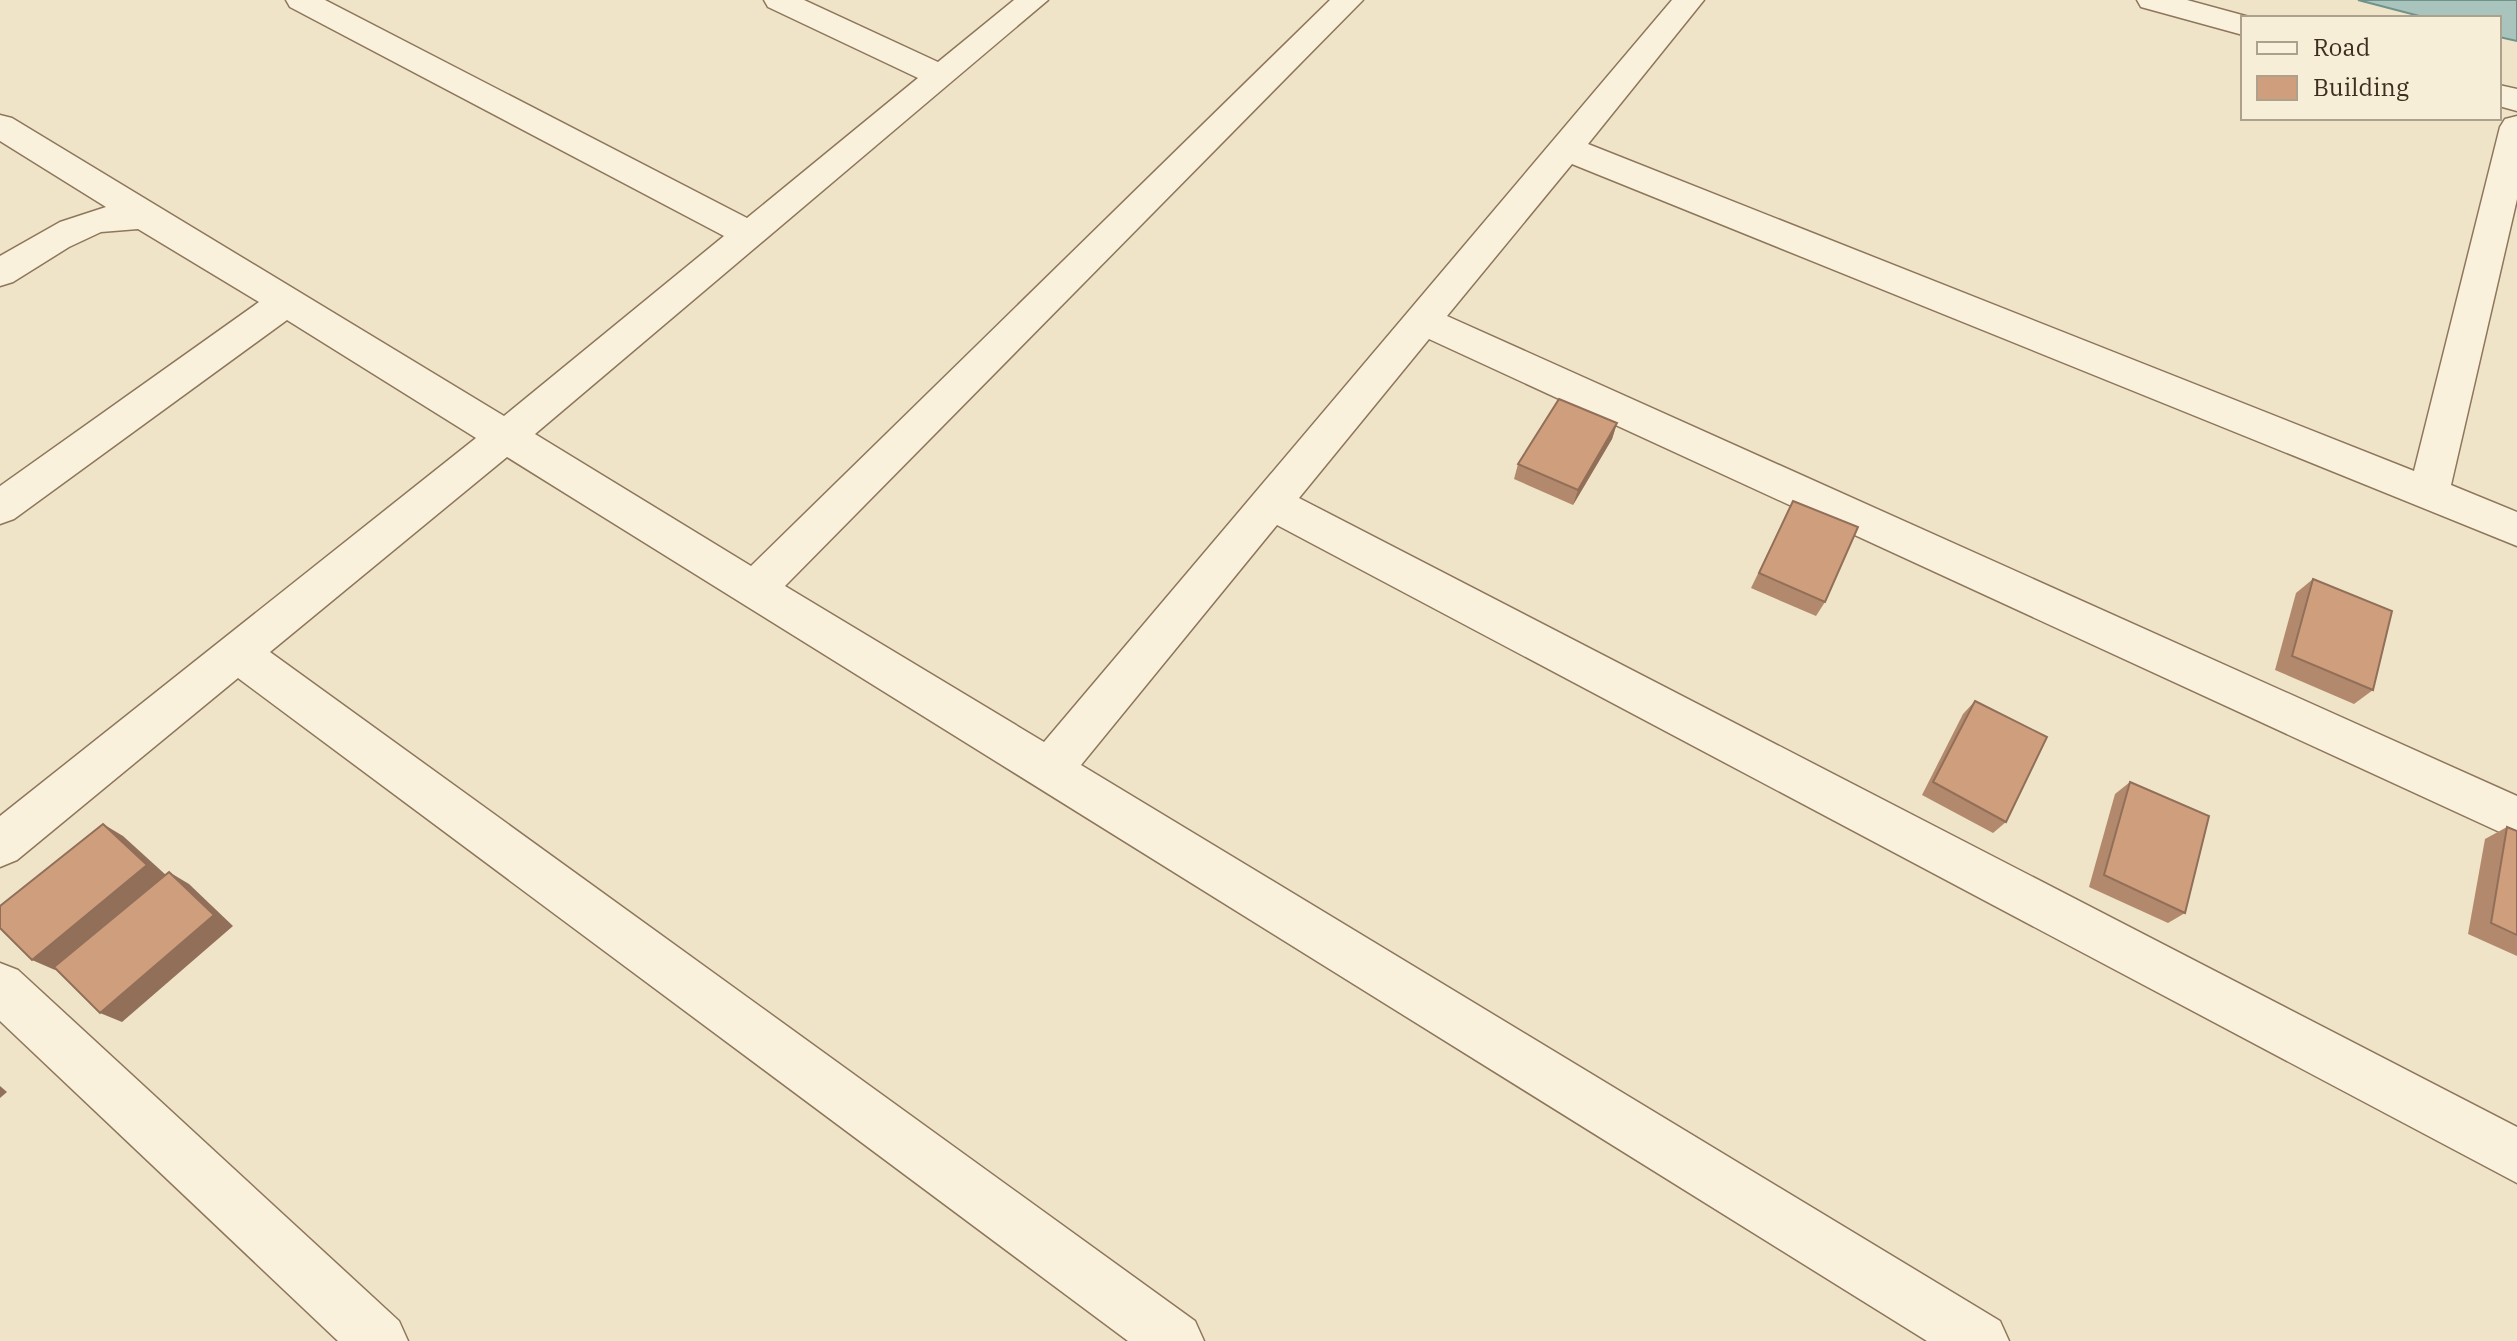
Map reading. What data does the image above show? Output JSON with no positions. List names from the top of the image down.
{
  "legend": ["Road", "Building"]
}
